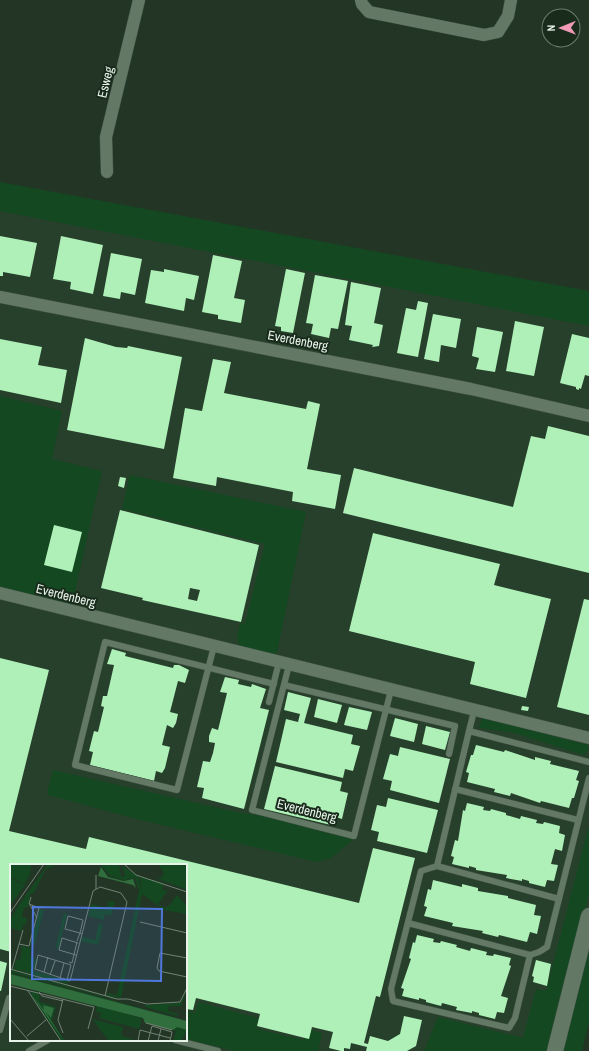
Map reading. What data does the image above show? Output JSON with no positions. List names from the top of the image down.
{
  "streets": {
    "street": ["Esweg", "Everdenberg"]
  },
  "north": "left"
}
